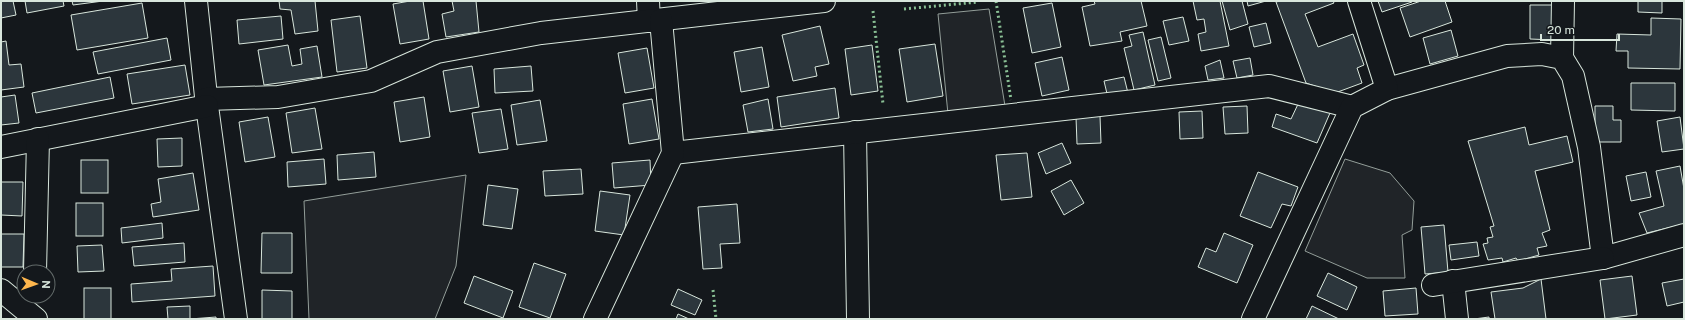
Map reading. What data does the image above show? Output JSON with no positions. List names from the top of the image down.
{
  "scale_bar": "20 m",
  "north": "right"
}
